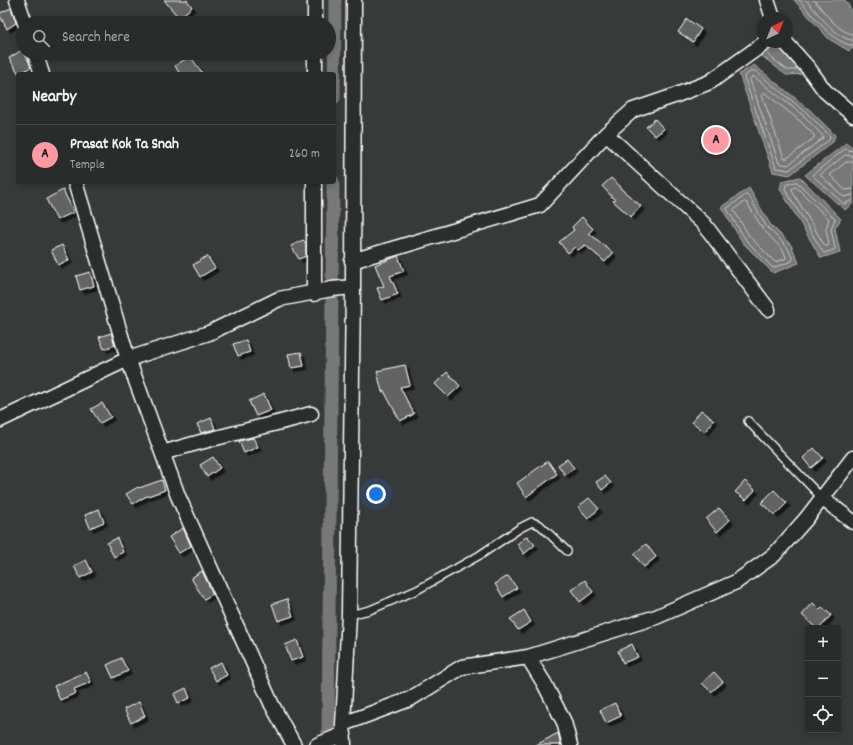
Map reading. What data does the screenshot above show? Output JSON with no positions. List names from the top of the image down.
{
  "north": "top right",
  "page": {
    "search": "Search here",
    "heading": "Nearby",
    "list": [
      {
        "mark": "A",
        "name": "Prasat Kok Ta Snah",
        "note": "Temple",
        "value": "260 m"
      }
    ],
    "pins": "A",
    "map_buttons": ["+", "−"]
  }
}
